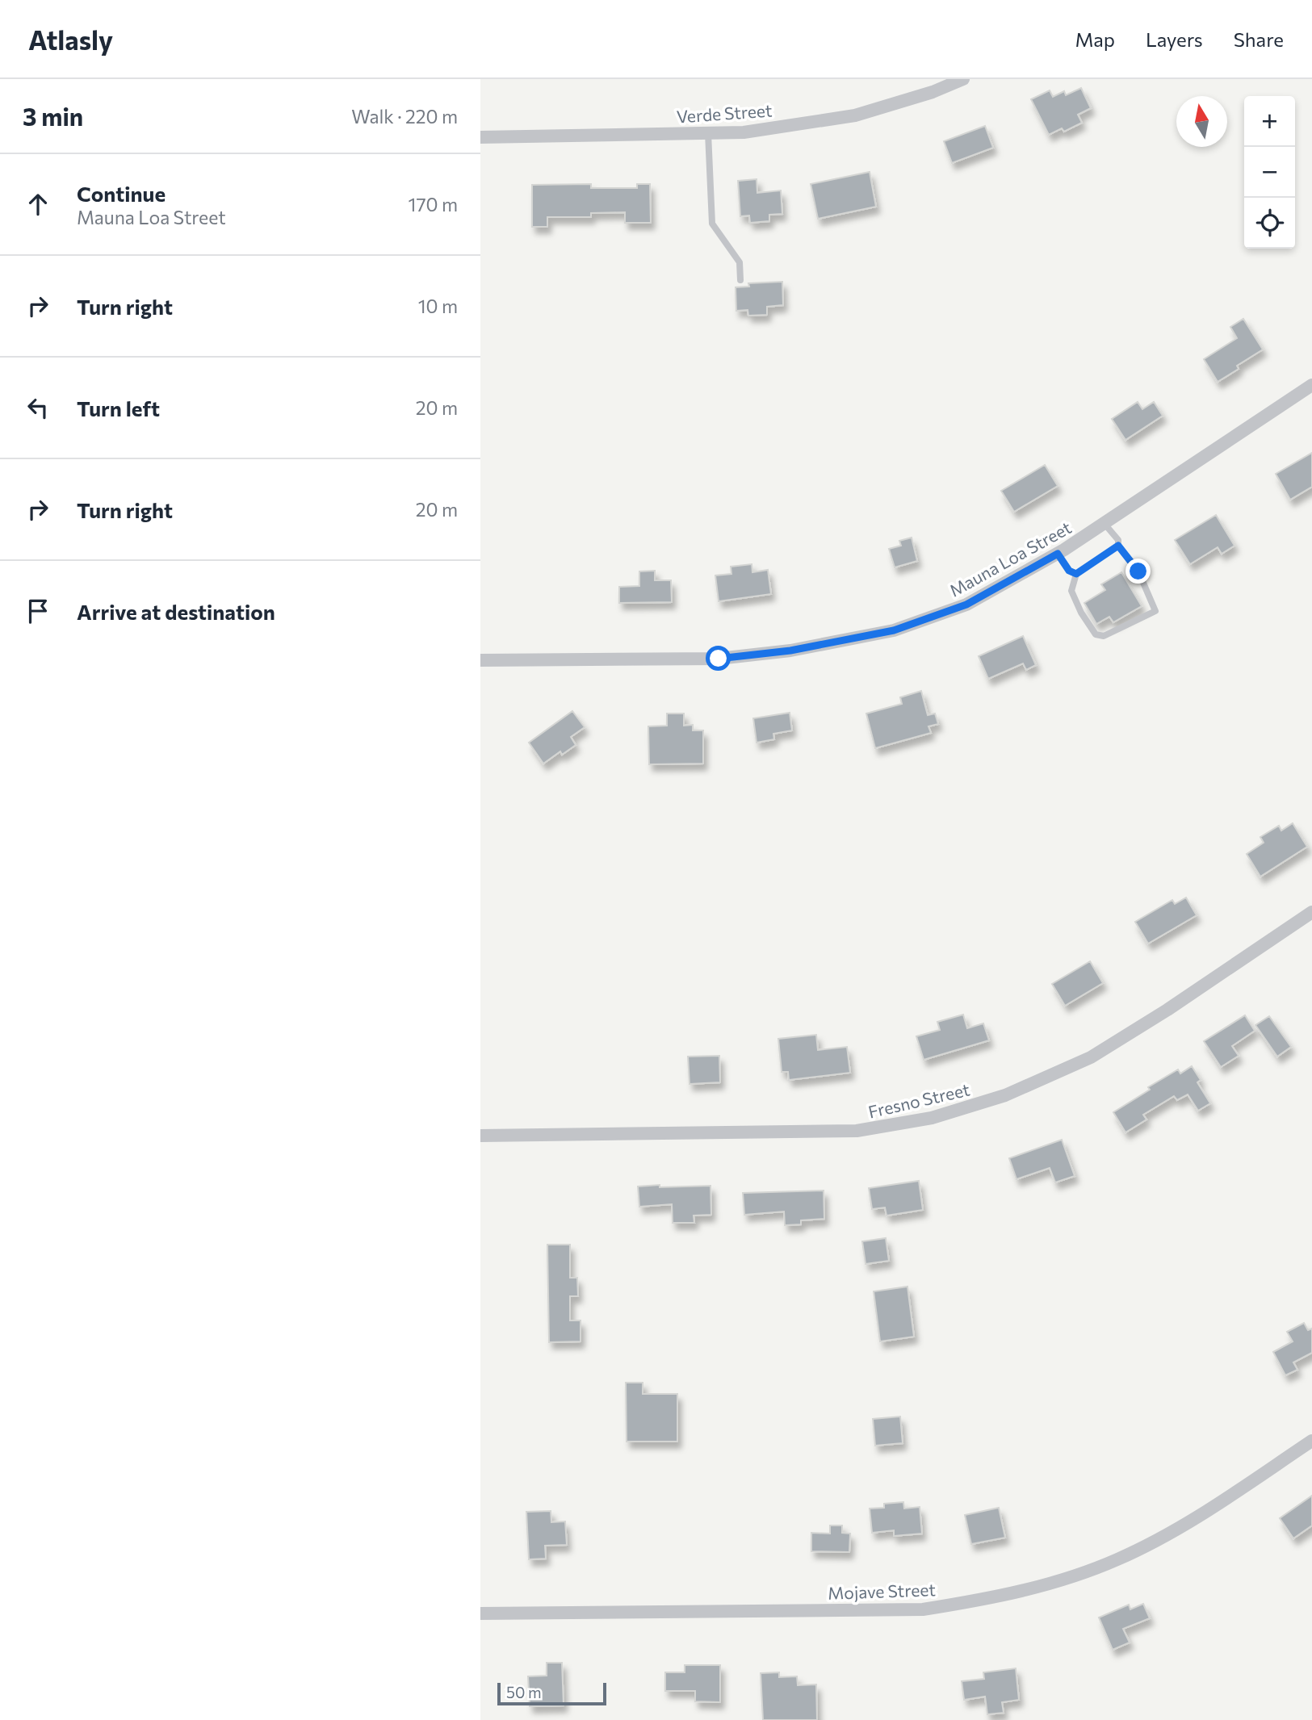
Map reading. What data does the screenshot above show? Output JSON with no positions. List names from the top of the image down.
{
  "streets": {
    "street": [
      "Verde Street",
      "Mauna Loa Street",
      "Fresno Street",
      "Mojave Street"
    ]
  },
  "scale_bar": "50 m",
  "north": "top",
  "page": {
    "header": "Atlasly",
    "nav": ["Map", "Layers", "Share"],
    "heading": ["3 min", "Walk · 220 m"],
    "map_buttons": ["+", "−"],
    "list": [
      ["Continue", "Mauna Loa Street", "170 m"],
      ["Turn right", "10 m"],
      ["Turn left", "20 m"],
      ["Turn right", "20 m"],
      "Arrive at destination"
    ],
    "scale": "50 m"
  }
}
